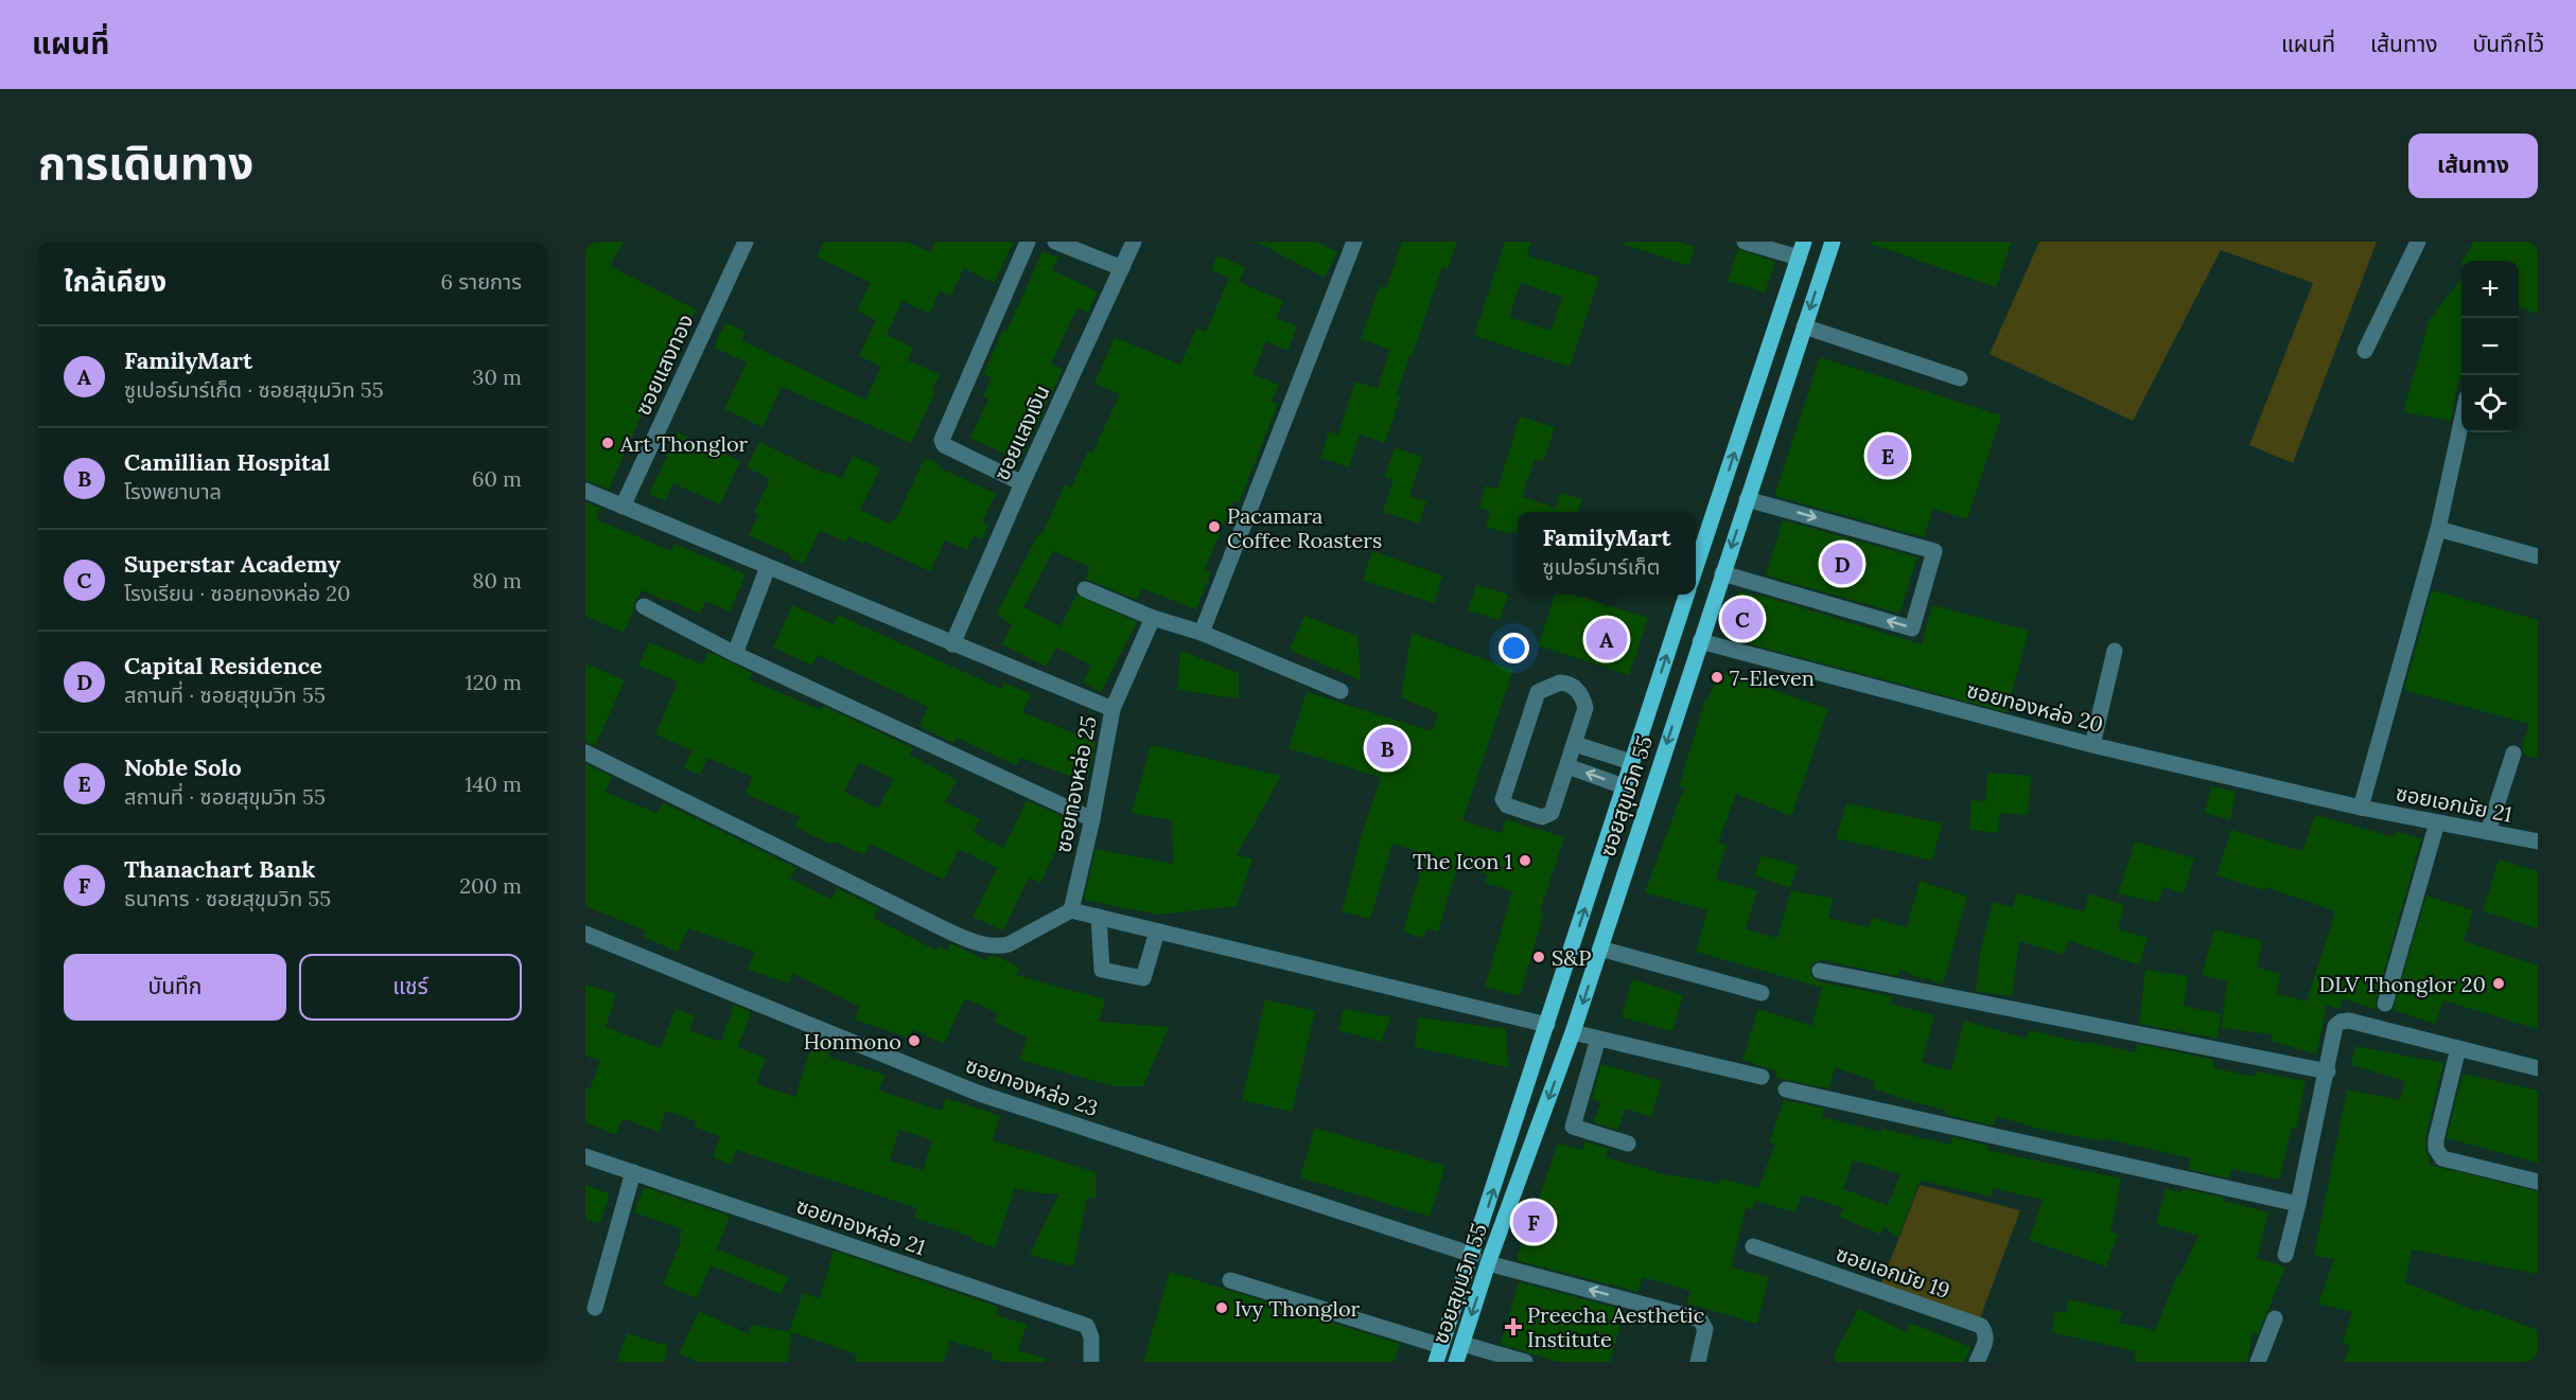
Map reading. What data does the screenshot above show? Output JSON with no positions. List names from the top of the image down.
{
  "streets": {
    "main road": ["ซอยสุขุมวิท 55"],
    "street": [
      "ซอยแสงทอง",
      "ซอยแสงเงิน",
      "ซอยทองหล่อ 20",
      "ซอยทองหล่อ 25",
      "ซอยเอกมัย 21",
      "ซอยทองหล่อ 23",
      "ซอยทองหล่อ 21",
      "ซอยเอกมัย 19"
    ]
  },
  "crossings": [
    ["ซอยแสงทอง", "ซอยทองหล่อ 25"],
    ["ซอยแสงเงิน", "ซอยทองหล่อ 25"],
    ["ซอยทองหล่อ 20", "ซอยสุขุมวิท 55"],
    ["ซอยทองหล่อ 20", "ซอยเอกมัย 21"],
    ["ซอยสุขุมวิท 55", "ซอยทองหล่อ 23"]
  ],
  "places": {
    "other": [
      "Art Thonglor",
      "Pacamara Coffee Roasters",
      "7-Eleven",
      "The Icon 1",
      "S&P",
      "DLV Thonglor 20",
      "Honmono",
      "Ivy Thonglor"
    ],
    "health": ["Preecha Aesthetic Institute"]
  },
  "page": {
    "header": "แผนที่",
    "nav": ["แผนที่", "เส้นทาง", "บันทึกไว้"],
    "title": "การเดินทาง",
    "buttons": [
      "เส้นทาง",
      ["บันทึก", "แชร์"]
    ],
    "heading": ["ใกล้เคียง", "6 รายการ"],
    "map_buttons": ["+", "−"],
    "list": [
      {
        "mark": "A",
        "name": "FamilyMart",
        "note": "ซูเปอร์มาร์เก็ต · ซอยสุขุมวิท 55",
        "value": "30 m"
      },
      {
        "mark": "B",
        "name": "Camillian Hospital",
        "note": "โรงพยาบาล",
        "value": "60 m"
      },
      {
        "mark": "C",
        "name": "Superstar Academy",
        "note": "โรงเรียน · ซอยทองหล่อ 20",
        "value": "80 m"
      },
      {
        "mark": "D",
        "name": "Capital Residence",
        "note": "สถานที่ · ซอยสุขุมวิท 55",
        "value": "120 m"
      },
      {
        "mark": "E",
        "name": "Noble Solo",
        "note": "สถานที่ · ซอยสุขุมวิท 55",
        "value": "140 m"
      },
      {
        "mark": "F",
        "name": "Thanachart Bank",
        "note": "ธนาคาร · ซอยสุขุมวิท 55",
        "value": "200 m"
      }
    ],
    "pins": [
      "E",
      "D",
      "C",
      "A",
      "B",
      "F"
    ],
    "popup": ["FamilyMart", "ซูเปอร์มาร์เก็ต"]
  }
}
